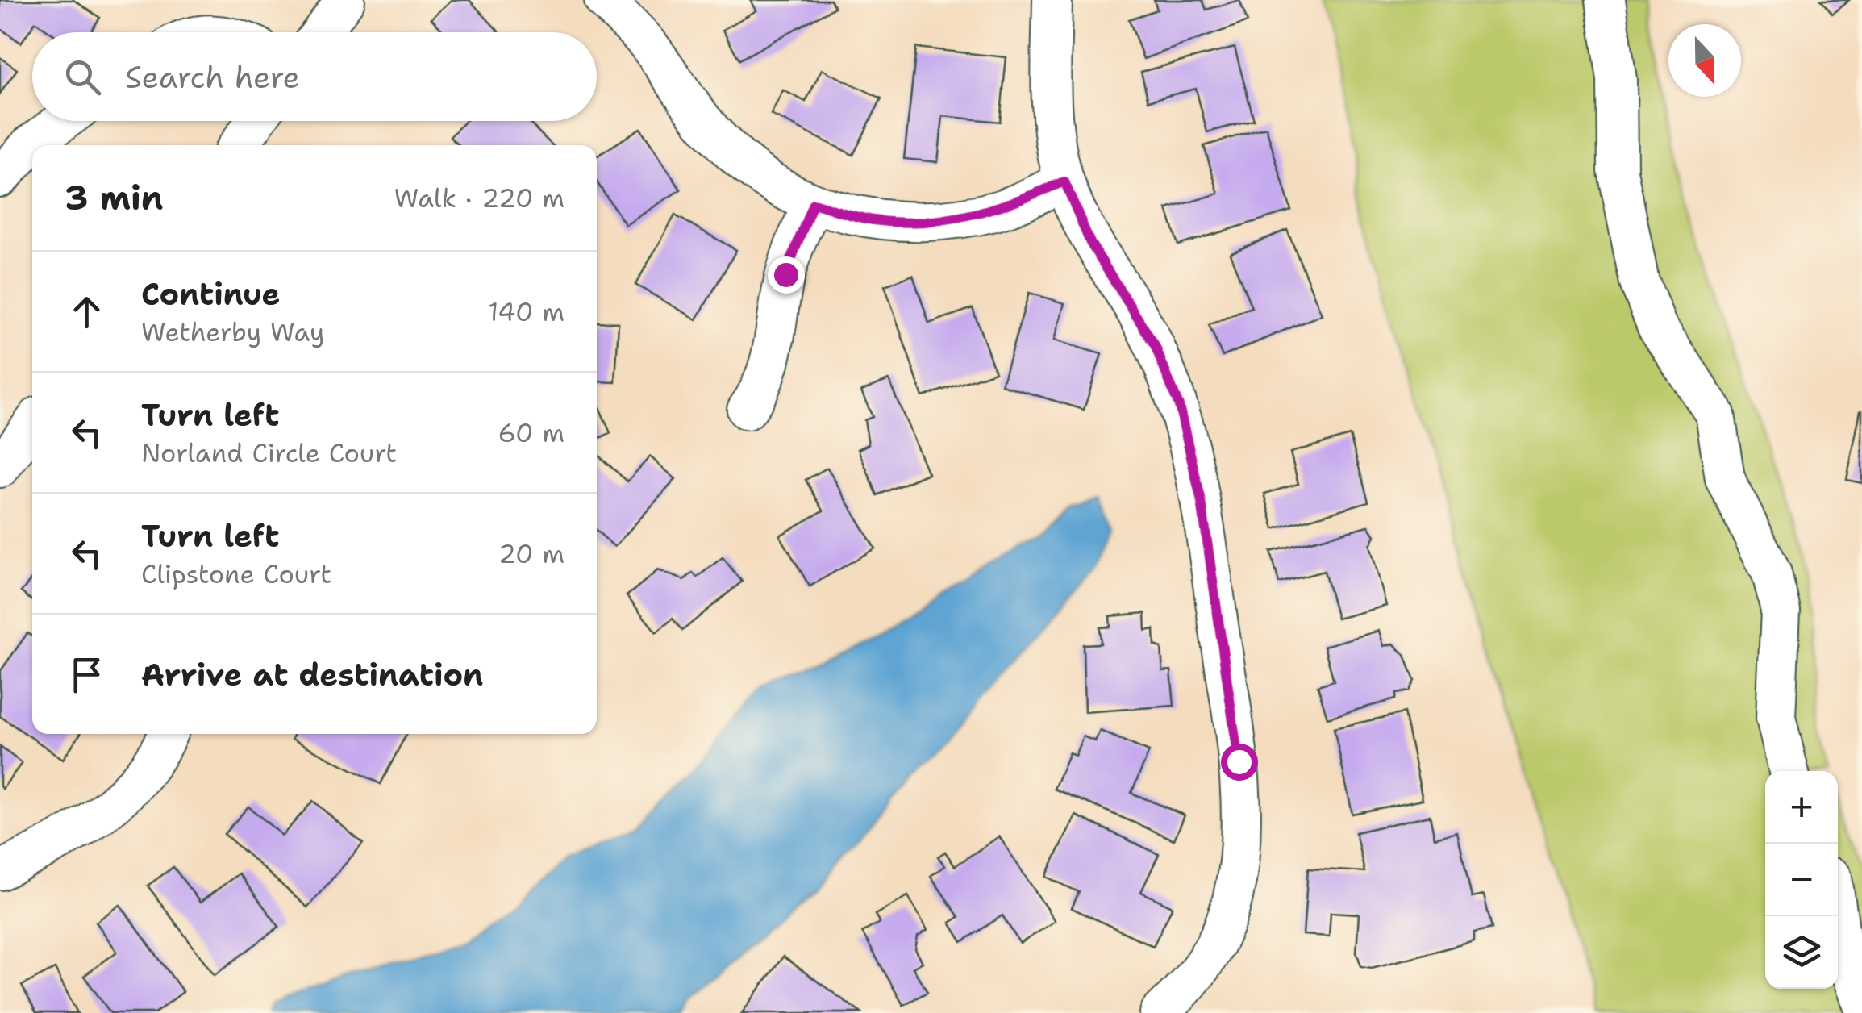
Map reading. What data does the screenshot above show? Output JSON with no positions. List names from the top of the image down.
{
  "north": "bottom",
  "page": {
    "search": "Search here",
    "heading": ["3 min", "Walk · 220 m"],
    "list": [
      ["Continue", "Wetherby Way", "140 m"],
      ["Turn left", "Norland Circle Court", "60 m"],
      ["Turn left", "Clipstone Court", "20 m"],
      "Arrive at destination"
    ],
    "map_buttons": ["+", "−"]
  }
}
